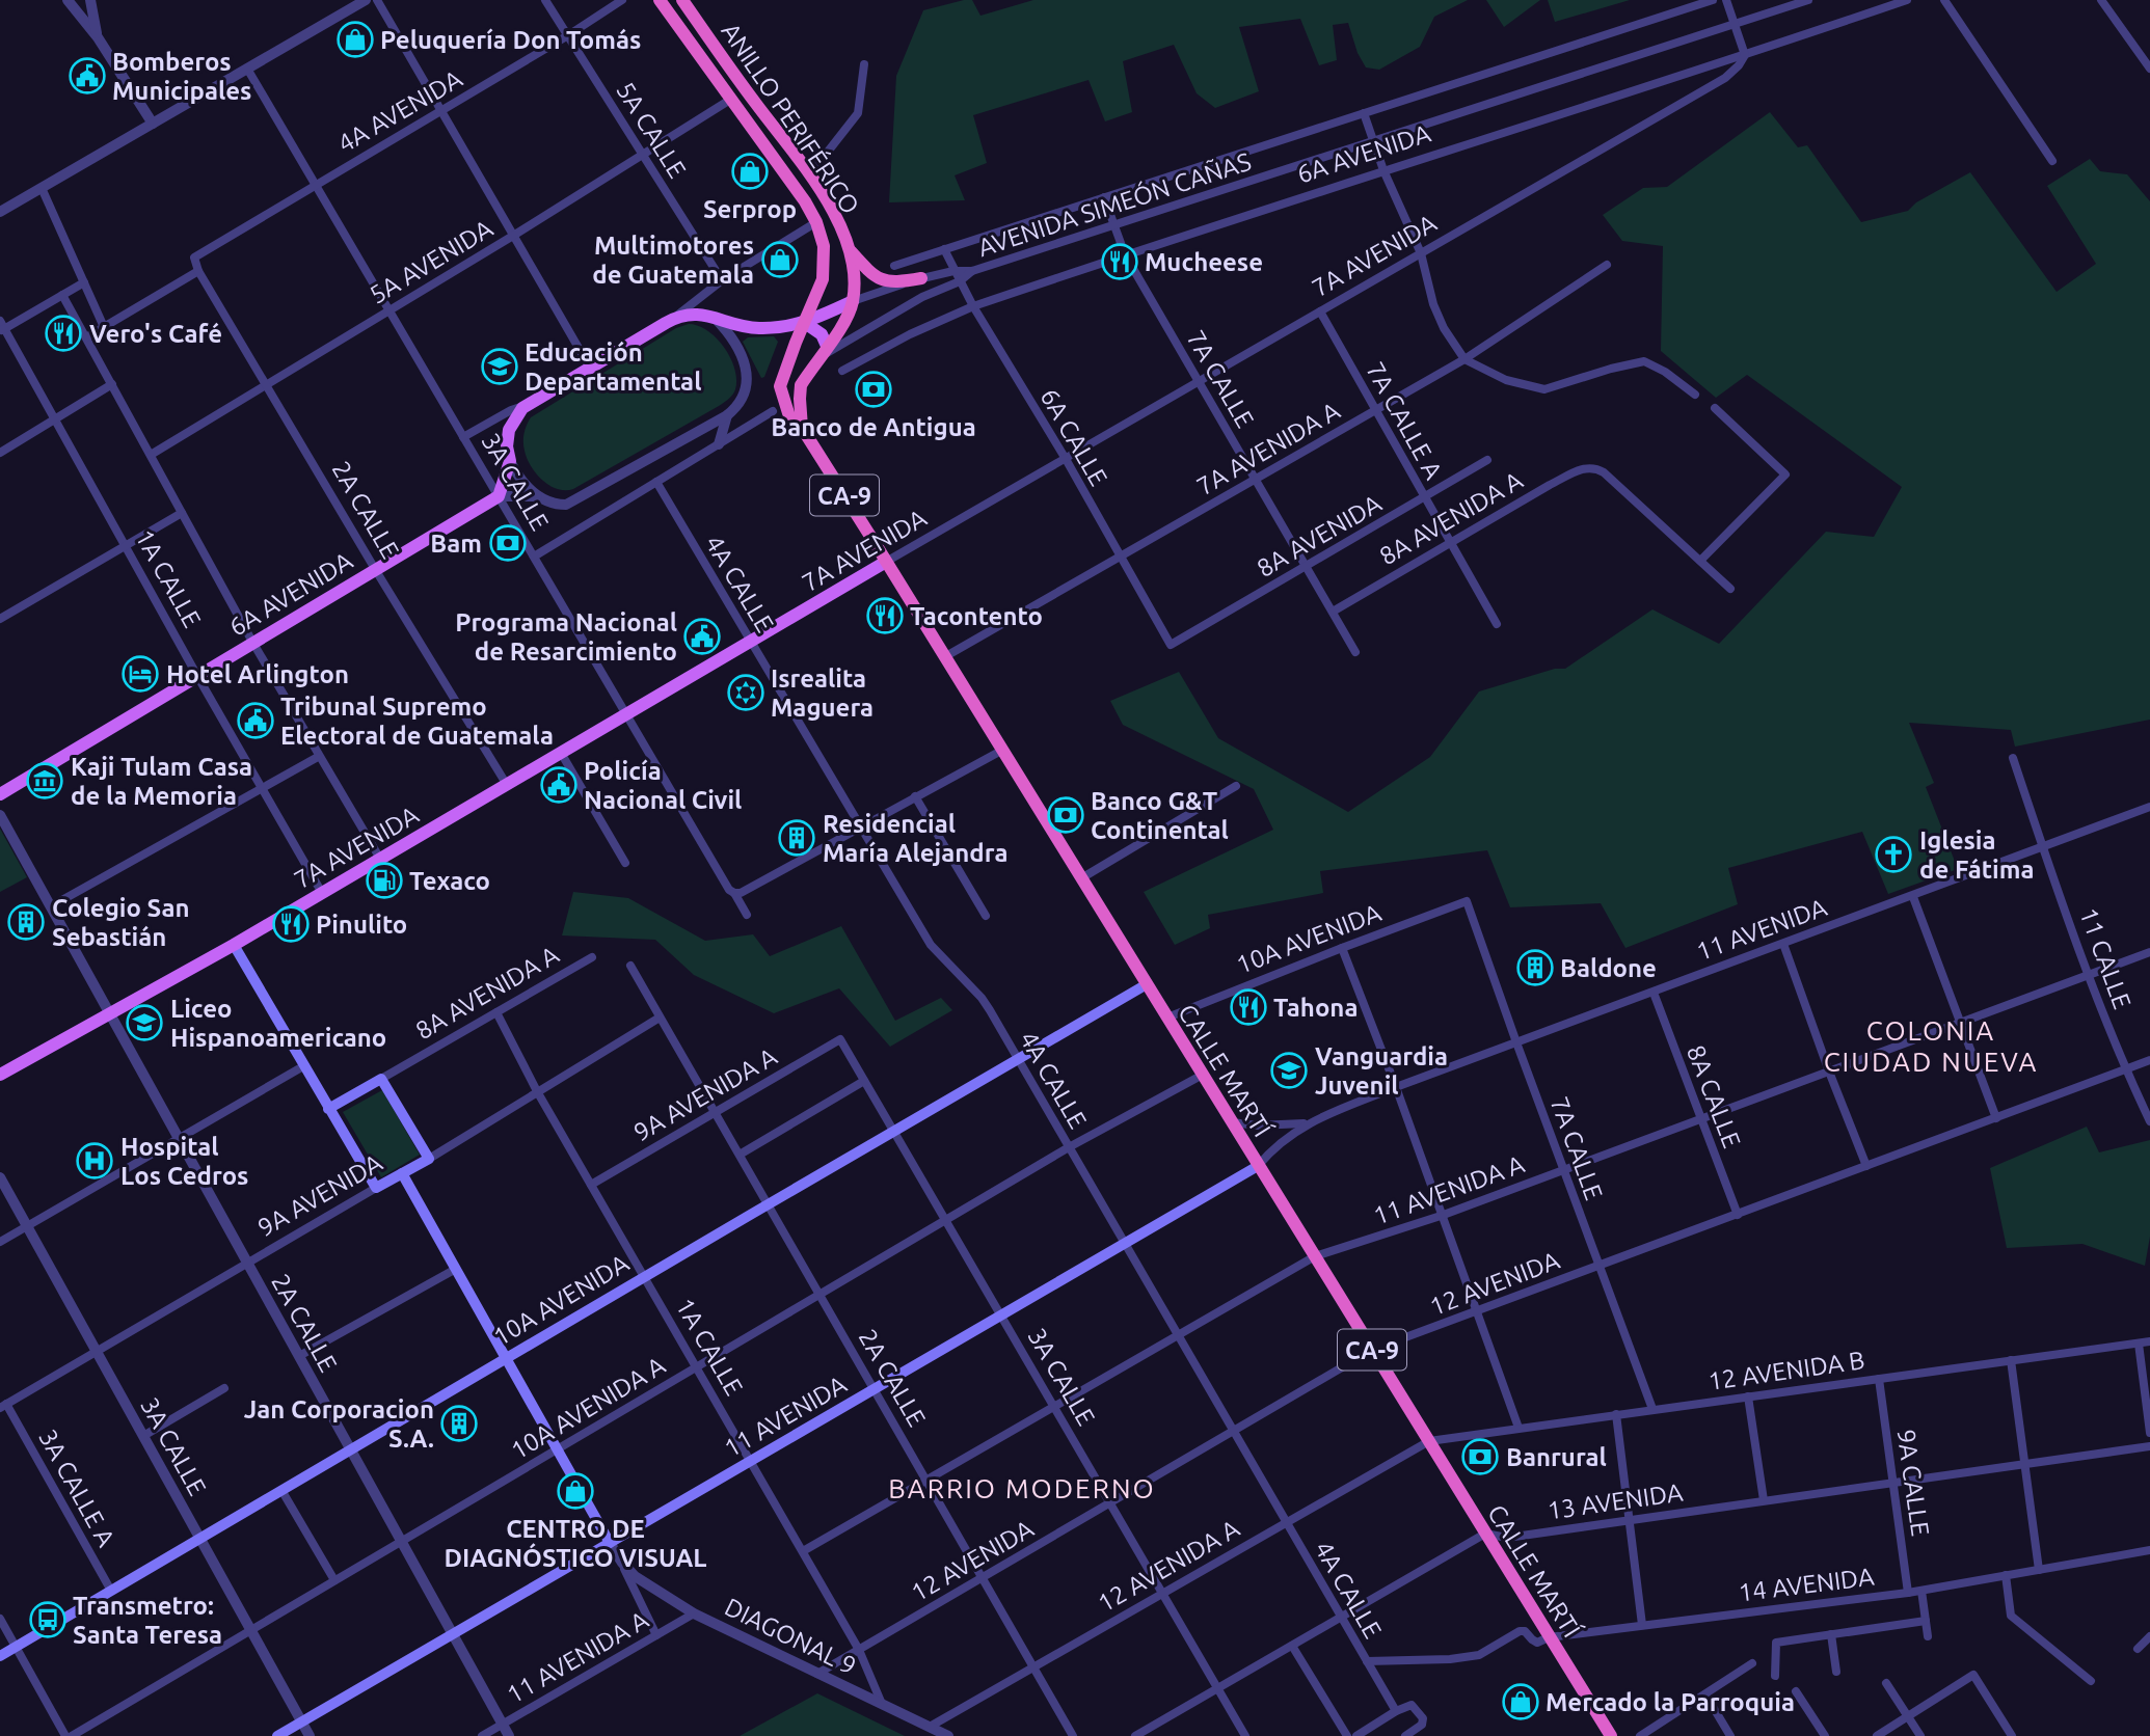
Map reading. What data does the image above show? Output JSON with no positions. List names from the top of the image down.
{
  "streets": {
    "highway": ["ANILLO PERIFÉRICO", "CA-9", "CALLE MARTÍ"],
    "main road": [
      "6A AVENIDA",
      "7A AVENIDA",
      "8A AVENIDA A",
      "11 AVENIDA",
      "10A AVENIDA",
      "9A AVENIDA"
    ],
    "street": [
      "4A AVENIDA",
      "5A CALLE",
      "AVENIDA SIMEÓN CAÑAS",
      "5A AVENIDA",
      "7A CALLE",
      "7A CALLE A",
      "6A CALLE",
      "7A AVENIDA A",
      "3A CALLE",
      "2A CALLE",
      "8A AVENIDA",
      "1A CALLE",
      "4A CALLE",
      "11 CALLE",
      "9A AVENIDA A",
      "8A CALLE",
      "11 AVENIDA A",
      "12 AVENIDA",
      "12 AVENIDA B",
      "10A AVENIDA A",
      "9A CALLE",
      "3A CALLE A",
      "13 AVENIDA",
      "12 AVENIDA A",
      "14 AVENIDA",
      "DIAGONAL 9"
    ]
  },
  "crossings": [
    ["4A AVENIDA", "5A CALLE"],
    ["4A AVENIDA", "3A CALLE"],
    ["4A AVENIDA", "2A CALLE"],
    ["ANILLO PERIFÉRICO", "AVENIDA SIMEÓN CAÑAS"],
    ["ANILLO PERIFÉRICO", "5A AVENIDA"],
    ["ANILLO PERIFÉRICO", "CALLE MARTÍ"],
    ["5A CALLE", "5A AVENIDA"],
    ["6A AVENIDA", "7A AVENIDA"],
    ["6A AVENIDA", "7A CALLE"],
    ["6A AVENIDA", "6A CALLE"],
    ["6A AVENIDA", "3A CALLE"],
    ["6A AVENIDA", "2A CALLE"],
    ["6A AVENIDA", "1A CALLE"],
    ["AVENIDA SIMEÓN CAÑAS", "7A CALLE"],
    ["AVENIDA SIMEÓN CAÑAS", "6A CALLE"],
    ["AVENIDA SIMEÓN CAÑAS", "CALLE MARTÍ"],
    ["7A AVENIDA", "7A CALLE"],
    ["7A AVENIDA", "7A CALLE A"],
    ["7A AVENIDA", "6A CALLE"],
    ["7A AVENIDA", "3A CALLE"],
    ["7A AVENIDA", "2A CALLE"],
    ["7A AVENIDA", "1A CALLE"],
    ["7A AVENIDA", "4A CALLE"],
    ["7A AVENIDA", "CALLE MARTÍ"],
    ["5A AVENIDA", "3A CALLE"],
    ["5A AVENIDA", "2A CALLE"],
    ["5A AVENIDA", "1A CALLE"],
    ["7A CALLE", "7A AVENIDA A"],
    ["7A CALLE", "8A AVENIDA A"],
    ["7A CALLE", "8A AVENIDA"],
    ["7A CALLE", "11 AVENIDA"],
    ["7A CALLE", "10A AVENIDA"],
    ["7A CALLE", "11 AVENIDA A"],
    ["7A CALLE", "12 AVENIDA"],
    ["7A CALLE", "12 AVENIDA B"],
    ["7A CALLE A", "7A AVENIDA A"],
    ["7A CALLE A", "8A AVENIDA A"],
    ["7A CALLE A", "8A AVENIDA"],
    ["6A CALLE", "7A AVENIDA A"],
    ["6A CALLE", "8A AVENIDA"],
    ["7A AVENIDA A", "CALLE MARTÍ"],
    ["3A CALLE", "11 AVENIDA"],
    ["3A CALLE", "10A AVENIDA"],
    ["3A CALLE", "9A AVENIDA A"],
    ["3A CALLE", "11 AVENIDA A"],
    ["3A CALLE", "9A AVENIDA"],
    ["3A CALLE", "12 AVENIDA"],
    ["3A CALLE", "10A AVENIDA A"],
    ["3A CALLE", "12 AVENIDA A"],
    ["2A CALLE", "11 AVENIDA"],
    ["2A CALLE", "10A AVENIDA"],
    ["2A CALLE", "9A AVENIDA A"],
    ["2A CALLE", "11 AVENIDA A"],
    ["2A CALLE", "9A AVENIDA"],
    ["2A CALLE", "12 AVENIDA"],
    ["2A CALLE", "10A AVENIDA A"],
    ["2A CALLE", "12 AVENIDA A"],
    ["8A AVENIDA A", "1A CALLE"],
    ["1A CALLE", "11 AVENIDA"],
    ["1A CALLE", "10A AVENIDA"],
    ["1A CALLE", "9A AVENIDA A"],
    ["1A CALLE", "11 AVENIDA A"],
    ["1A CALLE", "9A AVENIDA"],
    ["1A CALLE", "12 AVENIDA"],
    ["1A CALLE", "10A AVENIDA A"],
    ["1A CALLE", "DIAGONAL 9"],
    ["4A CALLE", "11 AVENIDA"],
    ["4A CALLE", "10A AVENIDA"],
    ["4A CALLE", "11 AVENIDA A"],
    ["4A CALLE", "12 AVENIDA"],
    ["4A CALLE", "10A AVENIDA A"],
    ["4A CALLE", "12 AVENIDA A"],
    ["4A CALLE", "14 AVENIDA"],
    ["11 AVENIDA", "11 CALLE"],
    ["11 AVENIDA", "CALLE MARTÍ"],
    ["11 AVENIDA", "8A CALLE"],
    ["10A AVENIDA", "CALLE MARTÍ"],
    ["10A AVENIDA", "3A CALLE A"],
    ["11 CALLE", "11 AVENIDA A"],
    ["11 CALLE", "12 AVENIDA"],
    ["CALLE MARTÍ", "11 AVENIDA A"],
    ["CALLE MARTÍ", "12 AVENIDA"],
    ["CALLE MARTÍ", "12 AVENIDA B"],
    ["CALLE MARTÍ", "10A AVENIDA A"],
    ["CALLE MARTÍ", "13 AVENIDA"],
    ["CALLE MARTÍ", "12 AVENIDA A"],
    ["CALLE MARTÍ", "14 AVENIDA"],
    ["8A CALLE", "11 AVENIDA A"],
    ["8A CALLE", "12 AVENIDA"],
    ["11 AVENIDA A", "DIAGONAL 9"],
    ["9A AVENIDA", "3A CALLE A"],
    ["12 AVENIDA", "DIAGONAL 9"],
    ["12 AVENIDA B", "9A CALLE"],
    ["12 AVENIDA B", "12 AVENIDA A"],
    ["9A CALLE", "13 AVENIDA"],
    ["9A CALLE", "14 AVENIDA"],
    ["12 AVENIDA A", "DIAGONAL 9"]
  ],
  "districts": ["COLONIA CIUDAD NUEVA", "BARRIO MODERNO"],
  "places": {
    "shop": [
      "Peluquería Don Tomás",
      "Serprop",
      "Multimotores de Guatemala",
      "CENTRO DE DIAGNÓSTICO VISUAL",
      "Mercado la Parroquia"
    ],
    "public building": [
      "Bomberos Municipales",
      "Programa Nacional de Resarcimiento",
      "Tribunal Supremo Electoral de Guatemala",
      "Policía Nacional Civil"
    ],
    "restaurant": [
      "Mucheese",
      "Vero's Café",
      "Tacontento",
      "Pinulito",
      "Tahona"
    ],
    "school or university": ["Educación Departamental", "Liceo Hispanoamericano", "Vanguardia Juvenil"],
    "bank": [
      "Banco de Antigua",
      "Bam",
      "Banco G&T Continental",
      "Banrural"
    ],
    "hotel": ["Hotel Arlington"],
    "synagogue": ["Isrealita Maguera"],
    "museum": ["Kaji Tulam Casa de la Memoria"],
    "building": [
      "Residencial María Alejandra",
      "Colegio San Sebastián",
      "Baldone",
      "Jan Corporacion S.A."
    ],
    "church": ["Iglesia de Fátima"],
    "fuel station": ["Texaco"],
    "hospital": ["Hospital Los Cedros"],
    "bus stop": ["Transmetro: Santa Teresa"]
  }
}
